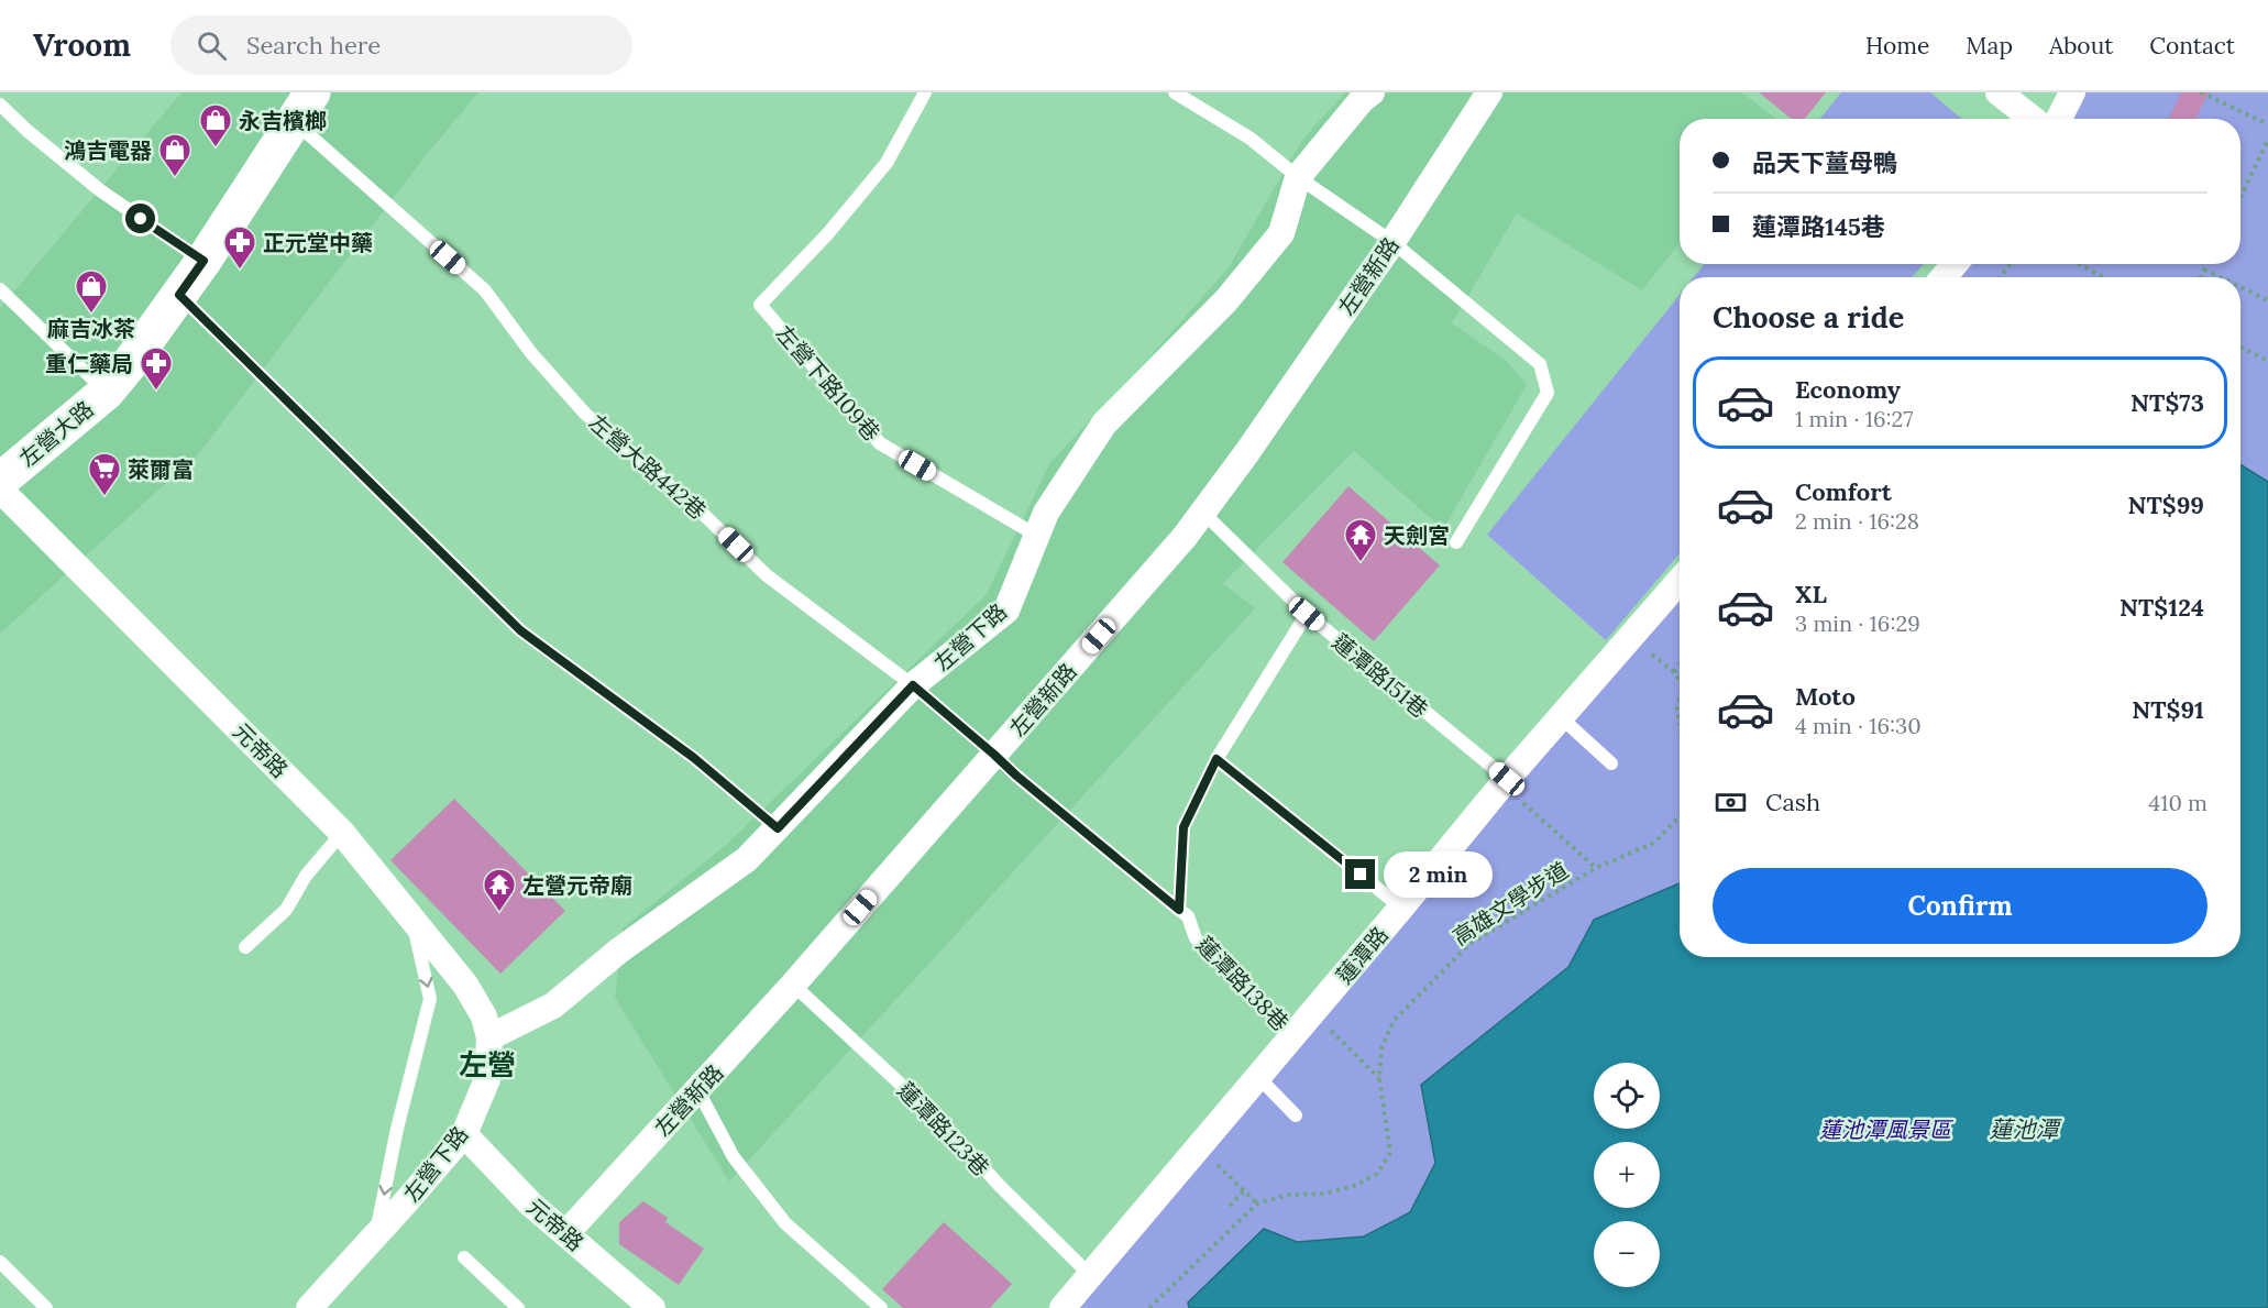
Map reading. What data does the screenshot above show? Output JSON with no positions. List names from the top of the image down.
{
  "streets": {
    "street": [
      "左營新路",
      "左營大路",
      "左營下路",
      "元帝路",
      "蓮潭路"
    ],
    "lane": [
      "左營下路109巷",
      "左營大路442巷",
      "蓮潭路151巷",
      "蓮潭路138巷",
      "蓮潭路123巷"
    ],
    "path": ["高雄文學步道"]
  },
  "crossings": [
    ["左營新路", "左營大路442巷"],
    ["左營新路", "蓮潭路151巷"],
    ["左營新路", "元帝路"],
    ["左營新路", "蓮潭路123巷"],
    ["左營下路109巷", "左營下路"],
    ["左營大路", "左營大路442巷"],
    ["左營大路442巷", "左營下路"],
    ["左營大路442巷", "蓮潭路138巷"],
    ["左營下路", "元帝路"],
    ["蓮潭路151巷", "蓮潭路"],
    ["蓮潭路", "蓮潭路138巷"],
    ["蓮潭路", "蓮潭路123巷"]
  ],
  "districts": ["左營"],
  "water": ["蓮池潭"],
  "parks": ["蓮池潭風景區"],
  "places": {
    "shop": ["永吉檳榔", "鴻吉電器", "麻吉冰茶"],
    "pharmacy": ["正元堂中藥", "重仁藥局"],
    "supermarket": ["萊爾富"],
    "temple": ["天劍宮", "左營元帝廟"]
  },
  "page": {
    "header": "Vroom",
    "search": "Search here",
    "nav": [
      "Home",
      "Map",
      "About",
      "Contact"
    ],
    "banner": ["品天下薑母鴨", "蓮潭路145巷"],
    "heading": "Choose a ride",
    "list": [
      {
        "name": "Economy",
        "note": "1 min · 16:27",
        "value": "NT$73"
      },
      {
        "name": "Comfort",
        "note": "2 min · 16:28",
        "value": "NT$99"
      },
      {
        "name": "XL",
        "note": "3 min · 16:29",
        "value": "NT$124"
      },
      {
        "name": "Moto",
        "note": "4 min · 16:30",
        "value": "NT$91"
      }
    ],
    "pay": ["Cash", "410 m"],
    "bubble": "2 min",
    "buttons": "Confirm",
    "map_buttons": ["+", "−"]
  }
}
